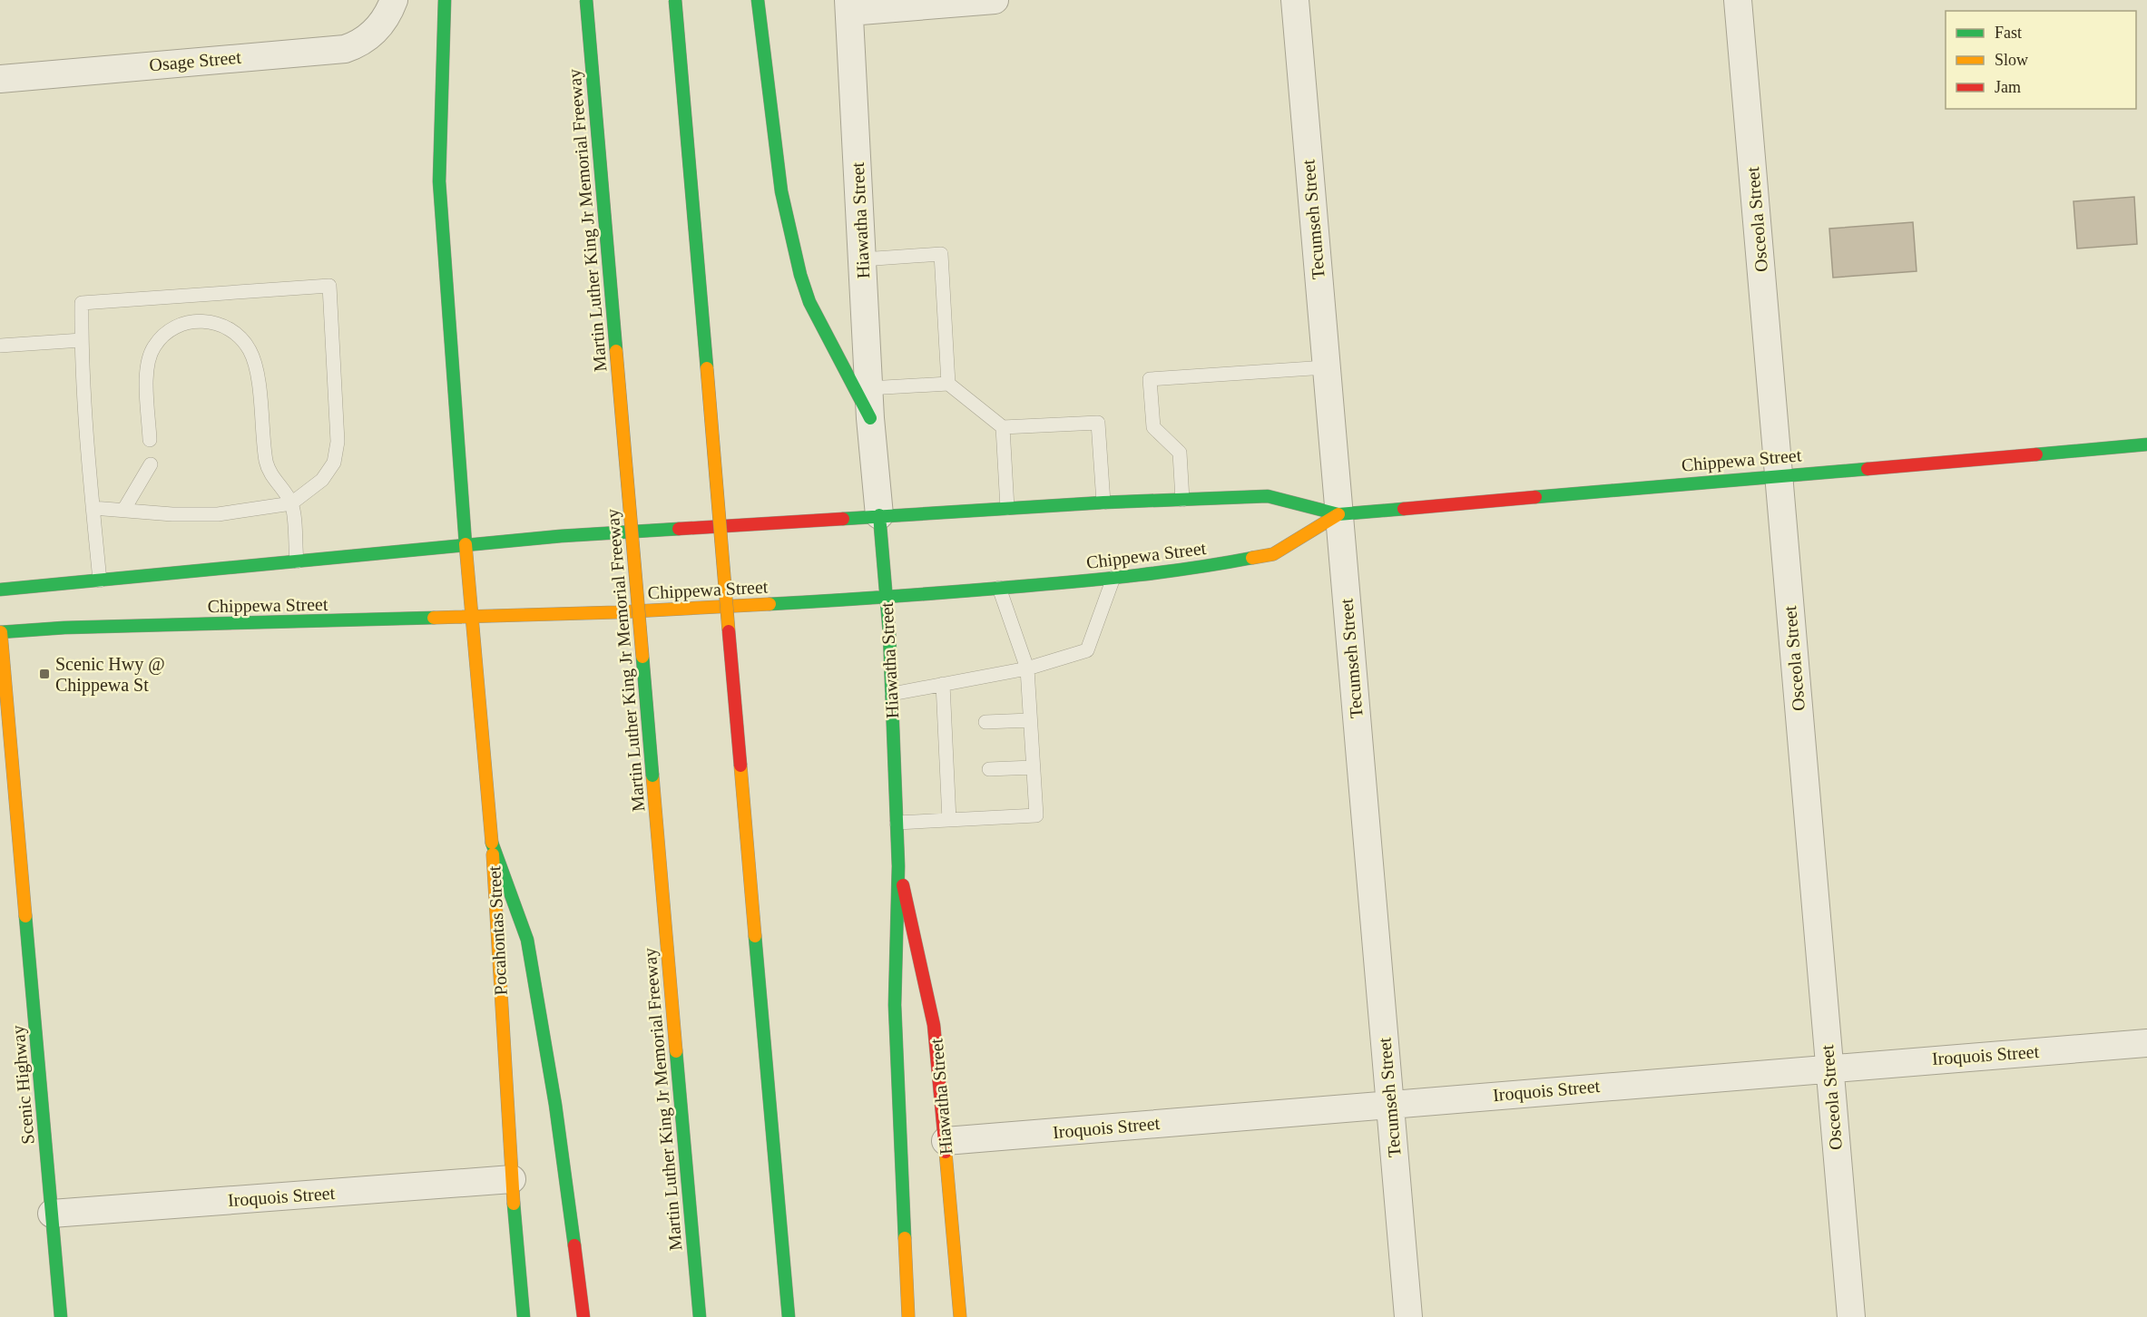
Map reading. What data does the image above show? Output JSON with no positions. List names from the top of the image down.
{
  "streets": {
    "main road": [
      "Martin Luther King Jr Memorial Freeway",
      "Hiawatha Street",
      "Chippewa Street",
      "Pocahontas Street",
      "Scenic Highway"
    ],
    "street": [
      "Osage Street",
      "Tecumseh Street",
      "Osceola Street",
      "Iroquois Street"
    ]
  },
  "crossings": [
    ["Tecumseh Street", "Chippewa Street"],
    ["Tecumseh Street", "Iroquois Street"],
    ["Osceola Street", "Chippewa Street"],
    ["Osceola Street", "Iroquois Street"],
    ["Hiawatha Street", "Chippewa Street"],
    ["Hiawatha Street", "Iroquois Street"],
    ["Chippewa Street", "Pocahontas Street"],
    ["Chippewa Street", "Scenic Highway"],
    ["Pocahontas Street", "Iroquois Street"],
    ["Iroquois Street", "Scenic Highway"]
  ],
  "places": {
    "transit": ["Scenic Hwy @ Chippewa St"]
  },
  "legend": ["Fast", "Slow", "Jam"]
}
